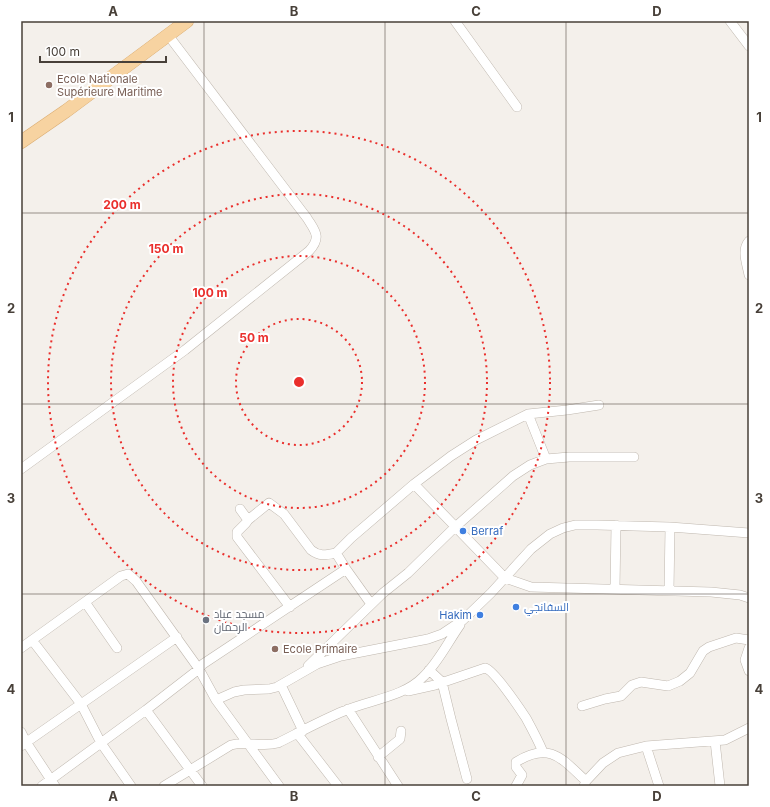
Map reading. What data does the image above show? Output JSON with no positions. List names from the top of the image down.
{
  "places": [
    "Ecole Nationale Supérieure Maritime",
    "Berraf",
    "السفانجي",
    "Hakim",
    "مسجد عباد الرحمان",
    "Ecole Primaire"
  ],
  "scale_bar": "100 m",
  "grid": {
    "columns": [
      "A",
      "B",
      "C",
      "D"
    ],
    "rows": [
      "1",
      "2",
      "3",
      "4"
    ]
  },
  "rings": [
    "200 m",
    "150 m",
    "100 m",
    "50 m"
  ]
}
